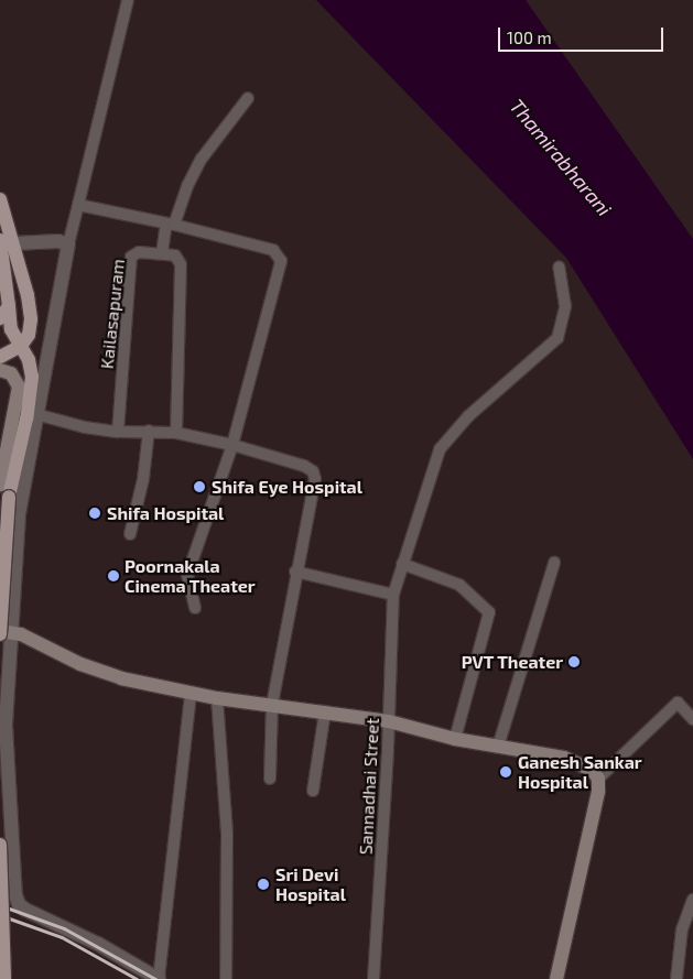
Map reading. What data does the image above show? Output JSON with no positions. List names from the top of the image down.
{
  "streets": {
    "street": ["Kailasapuram", "Sannadhai Street"]
  },
  "water": ["Thamirabharani"],
  "places": [
    "Shifa Eye Hospital",
    "Shifa Hospital",
    "Poornakala Cinema Theater",
    "PVT Theater",
    "Ganesh Sankar Hospital",
    "Sri Devi Hospital"
  ],
  "scale_bar": "100 m"
}
